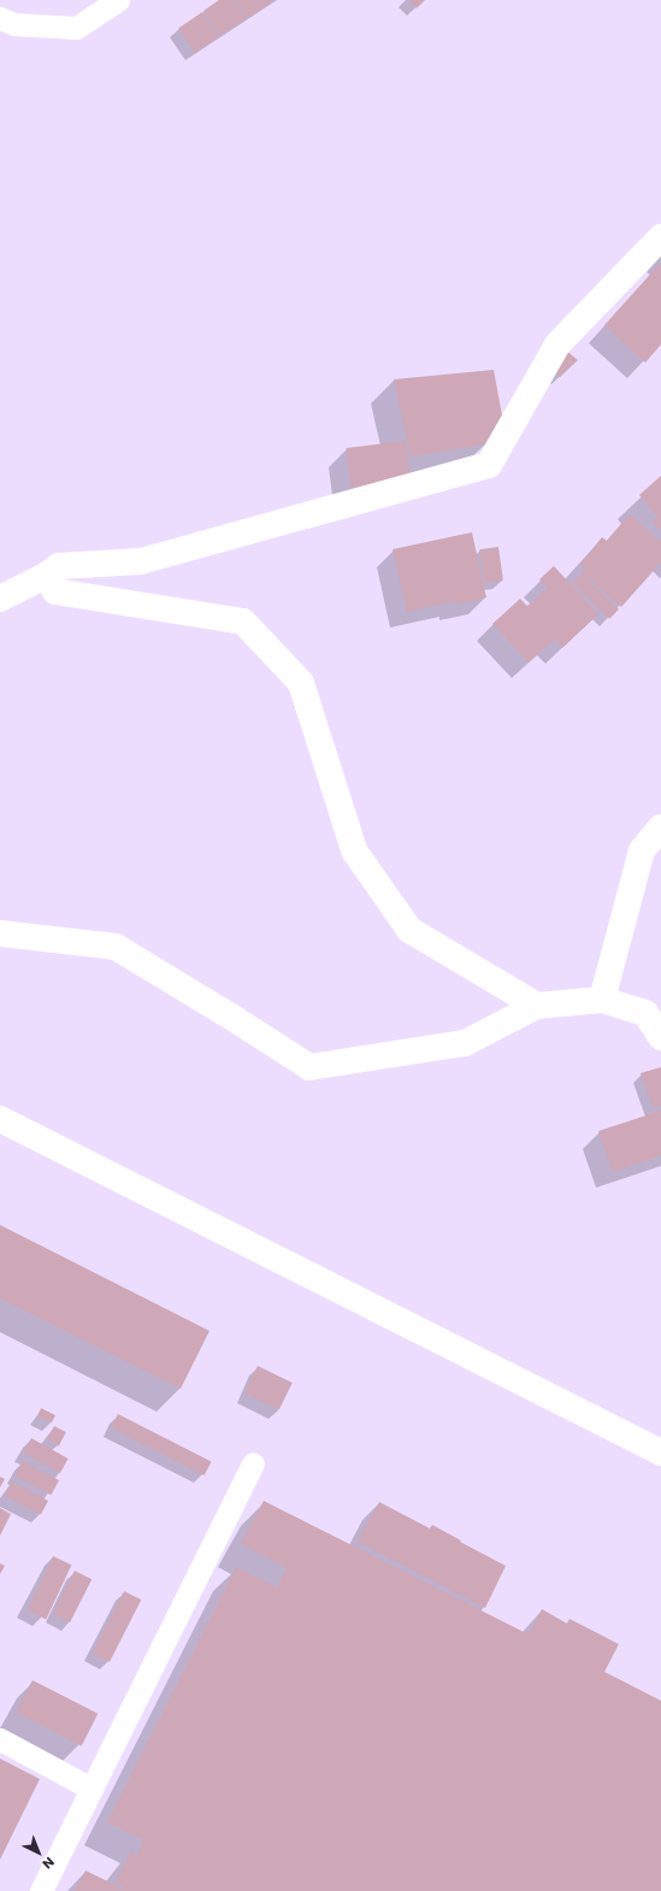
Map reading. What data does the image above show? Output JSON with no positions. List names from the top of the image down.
{
  "north": "bottom right"
}
